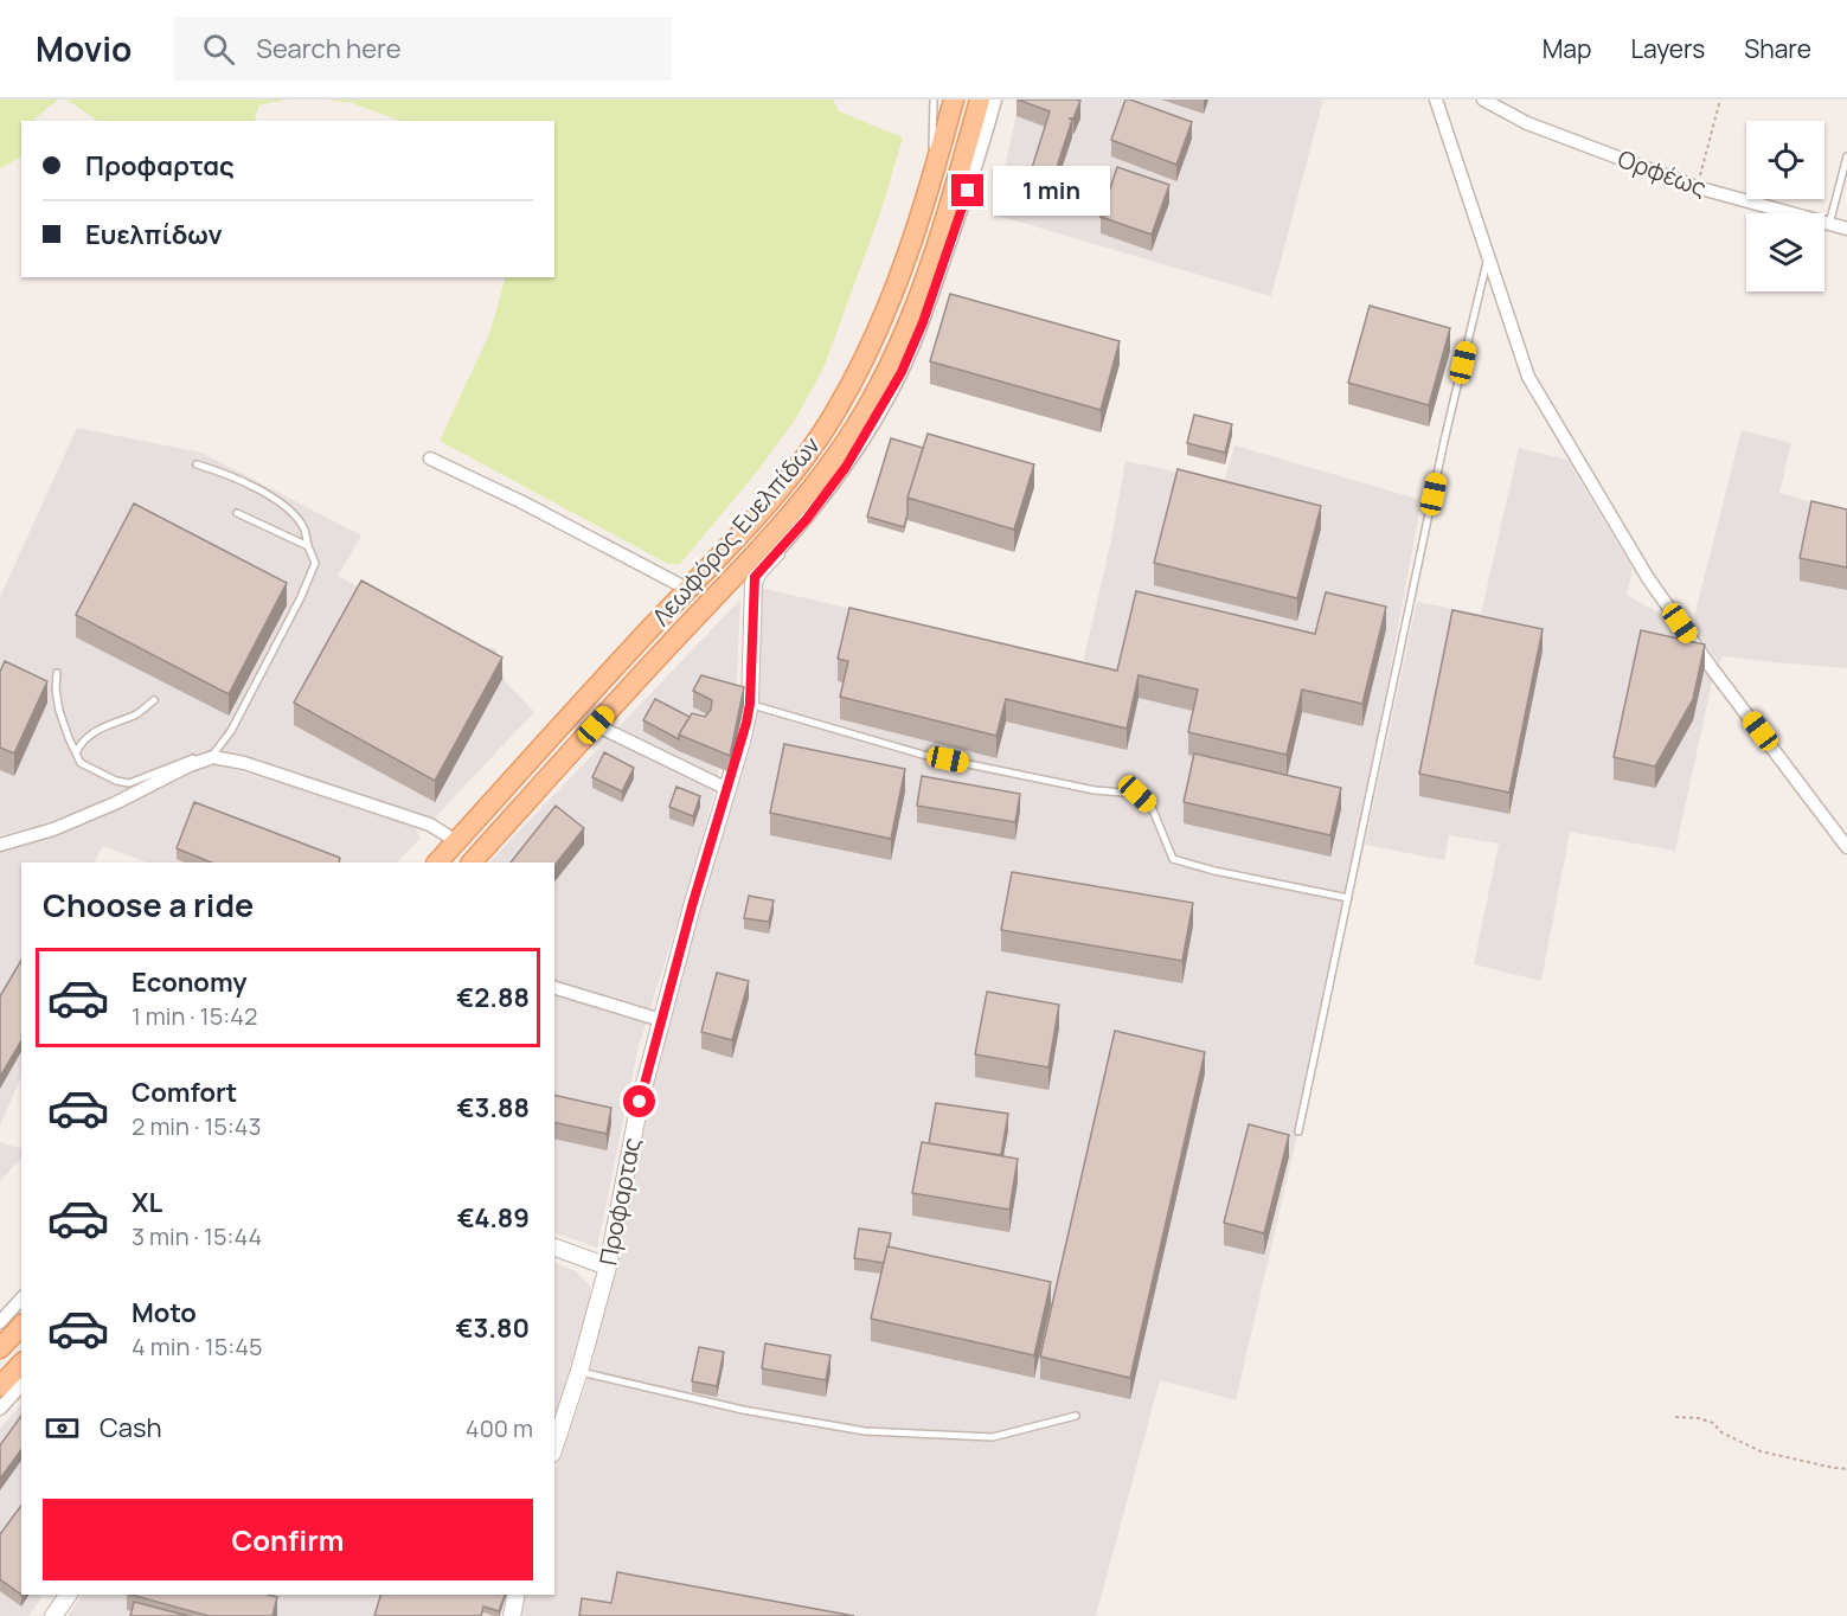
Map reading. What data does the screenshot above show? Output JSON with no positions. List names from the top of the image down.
{
  "streets": {
    "main road": ["Λεωφόρος Ευελπίδων"],
    "street": ["Ορφέως", "Προφαρτας"]
  },
  "crossings": [
    ["Λεωφόρος Ευελπίδων", "Προφαρτας"]
  ],
  "page": {
    "header": "Movio",
    "search": "Search here",
    "nav": ["Map", "Layers", "Share"],
    "banner": ["Προφαρτας", "Ευελπίδων"],
    "bubble": "1 min",
    "heading": "Choose a ride",
    "list": [
      {
        "name": "Economy",
        "note": "1 min · 15:42",
        "value": "€2.88"
      },
      {
        "name": "Comfort",
        "note": "2 min · 15:43",
        "value": "€3.88"
      },
      {
        "name": "XL",
        "note": "3 min · 15:44",
        "value": "€4.89"
      },
      {
        "name": "Moto",
        "note": "4 min · 15:45",
        "value": "€3.80"
      }
    ],
    "pay": ["Cash", "400 m"],
    "buttons": "Confirm"
  }
}
